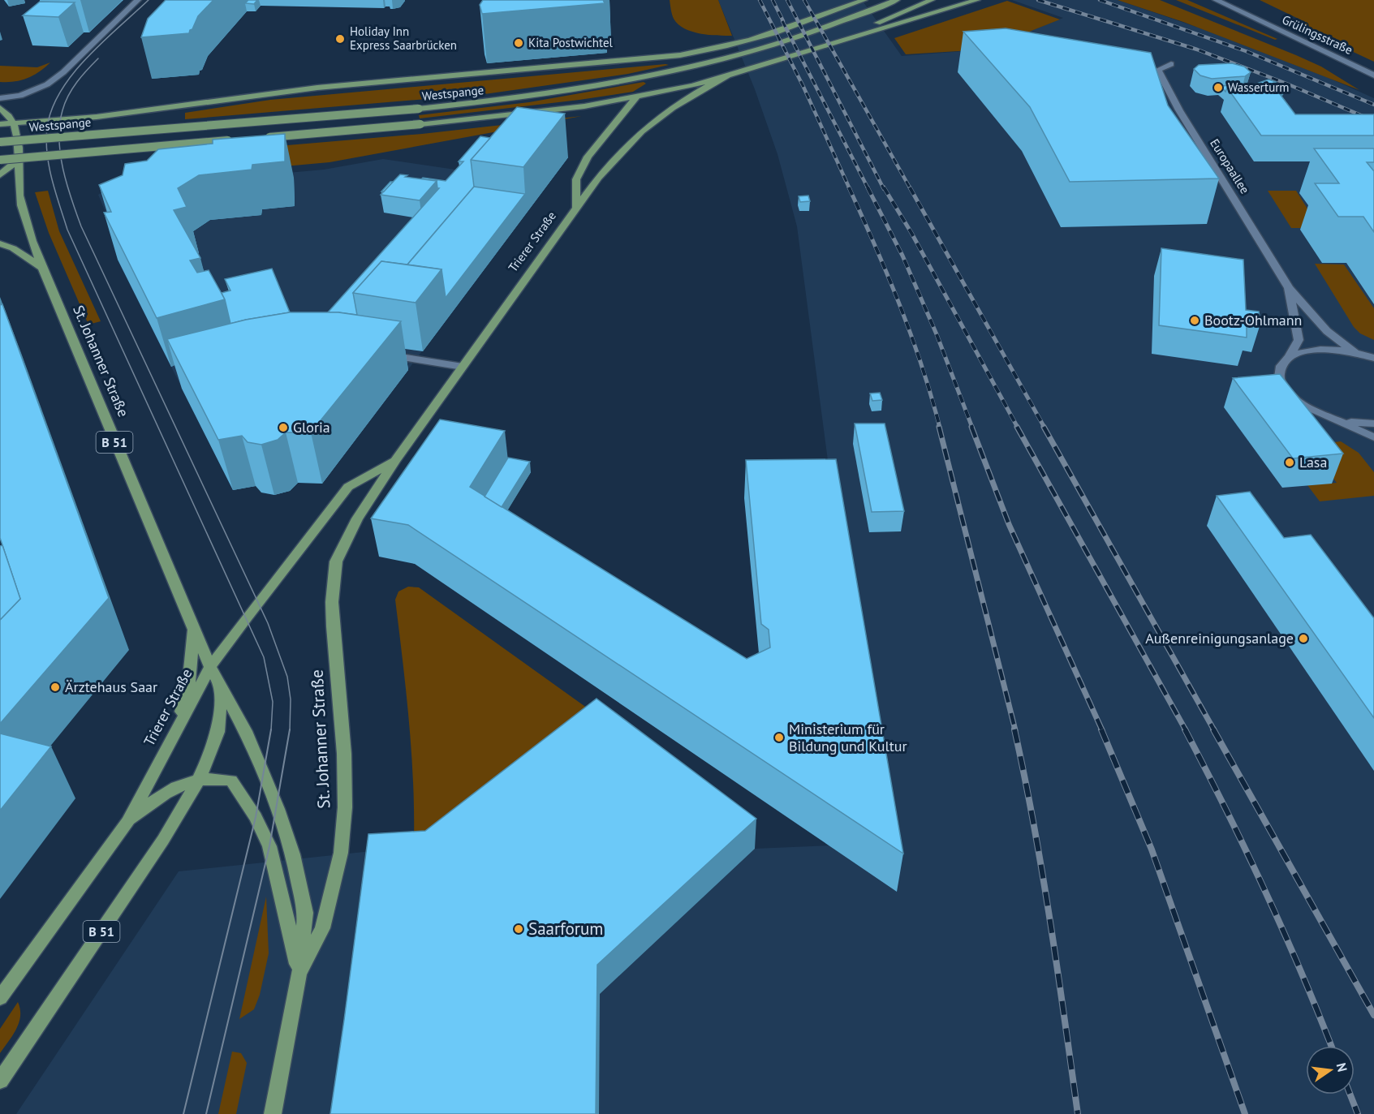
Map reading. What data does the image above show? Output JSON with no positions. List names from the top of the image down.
{
  "streets": {
    "main road": [
      "Westspange",
      "Trierer Straße",
      "St. Johanner Straße",
      "B 51"
    ],
    "street": ["Grülingsstraße", "Europaallee"]
  },
  "crossings": [
    ["Westspange", "Trierer Straße"],
    ["Westspange", "St. Johanner Straße"],
    ["Trierer Straße", "St. Johanner Straße"],
    ["St. Johanner Straße", "B 51"]
  ],
  "places": [
    "Holiday Inn Express Saarbrücken",
    "Kita Postwichtel",
    "Wasserturm",
    "Bootz-Ohlmann",
    "Gloria",
    "Lasa",
    "Außenreinigungsanlage",
    "Ärztehaus Saar",
    "Ministerium für Bildung und Kultur",
    "Saarforum"
  ],
  "north": "right"
}
